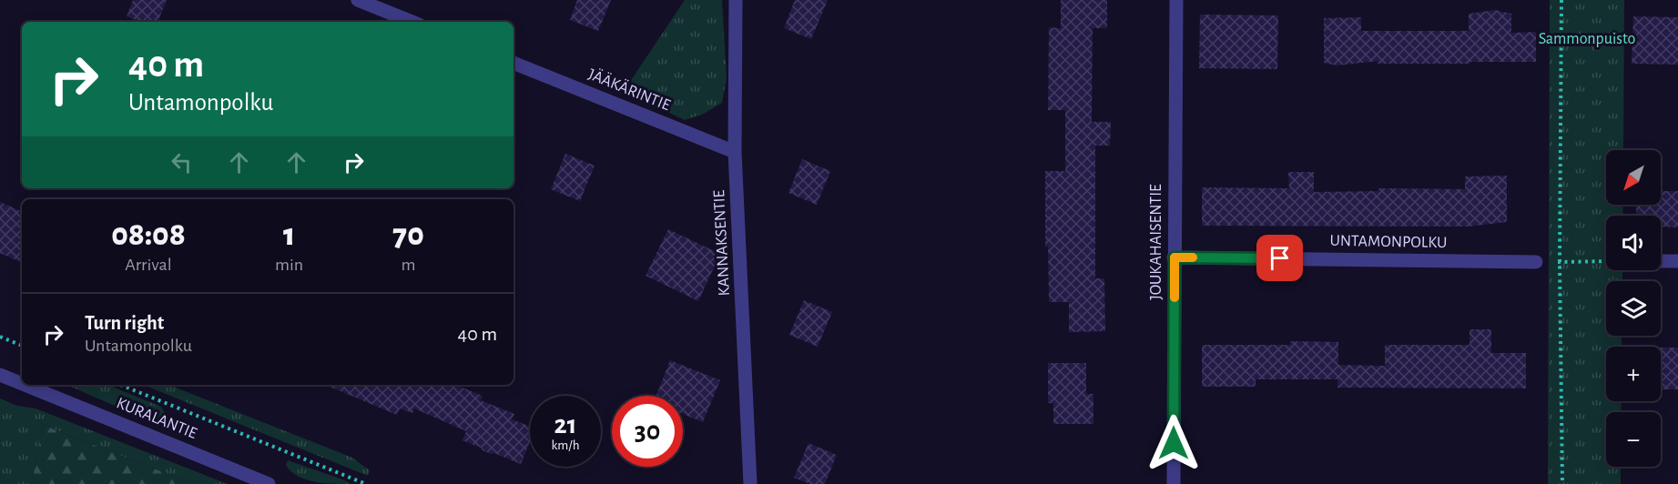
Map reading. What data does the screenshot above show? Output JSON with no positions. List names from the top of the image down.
{
  "streets": {
    "street": [
      "JÄÄKÄRINTIE",
      "JOUKAHAISENTIE",
      "UNTAMONPOLKU",
      "KANNAKSENTIE",
      "KURALANTIE"
    ]
  },
  "crossings": [
    ["JÄÄKÄRINTIE", "KANNAKSENTIE"],
    ["JOUKAHAISENTIE", "UNTAMONPOLKU"]
  ],
  "parks": ["Sammonpuisto"],
  "north": "bottom left",
  "page": {
    "turn": ["40 m", "Untamonpolku"],
    "map_buttons": ["+", "−"],
    "eta": [
      "08:08",
      "Arrival",
      "1",
      "min",
      "70",
      "m"
    ],
    "list": [
      {
        "name": "Turn right",
        "note": "Untamonpolku",
        "value": "40 m"
      }
    ],
    "speed": "21 km/h",
    "limit": "30"
  }
}
